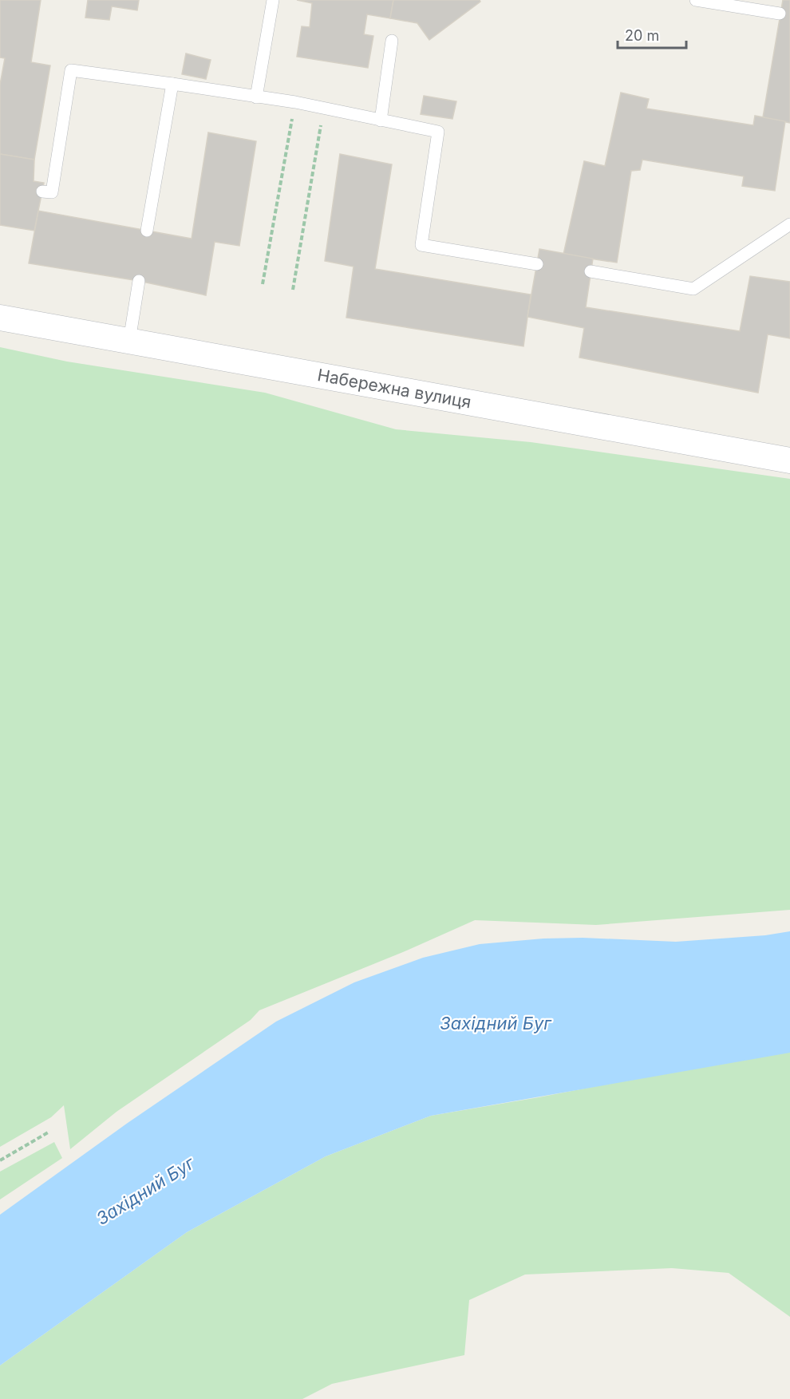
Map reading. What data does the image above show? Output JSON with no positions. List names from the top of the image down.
{
  "streets": {
    "street": ["Набережна вулиця"]
  },
  "water": ["Західний Буг"],
  "scale_bar": "20 m"
}
